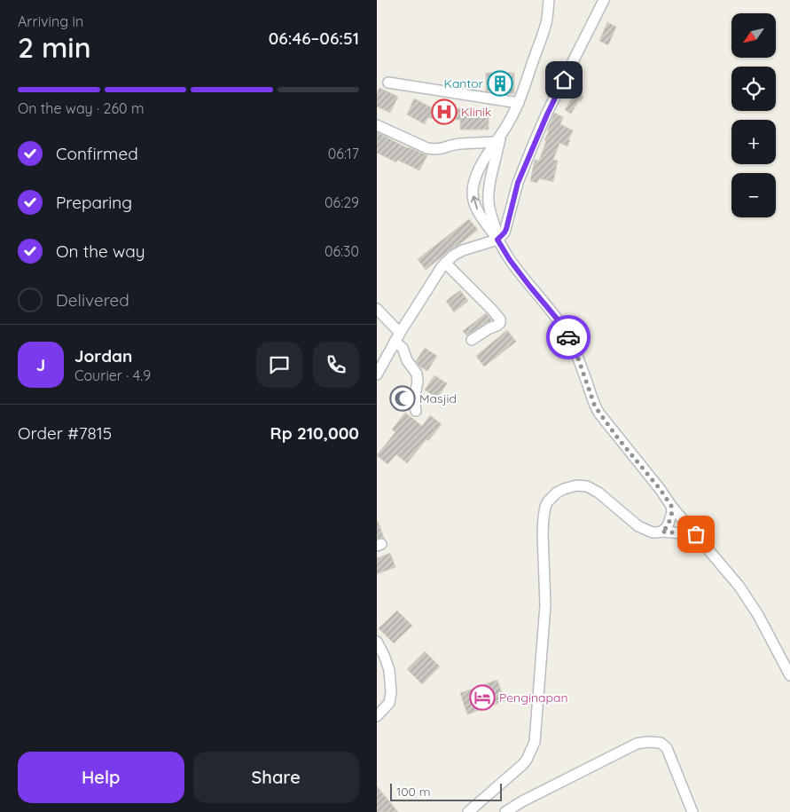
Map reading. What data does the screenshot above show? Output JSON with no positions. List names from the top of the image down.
{
  "places": {
    "building": ["Kantor"],
    "hospital": ["Klinik"],
    "mosque": ["Masjid"],
    "hotel": ["Penginapan"]
  },
  "scale_bar": "100 m",
  "north": "bottom left",
  "page": {
    "heading": ["2 min", "Arriving in", "06:46–06:51"],
    "panel": [
      "Jordan",
      "Courier · 4.9",
      "Order #7815",
      "Rp 210,000"
    ],
    "map_buttons": ["+", "−"],
    "bar": "On the way · 260 m",
    "list": [
      ["Confirmed", "06:17"],
      ["Preparing", "06:29"],
      ["On the way", "06:30"],
      "Delivered"
    ],
    "round": "J",
    "buttons": ["Help", "Share"],
    "scale": "100 m"
  }
}
